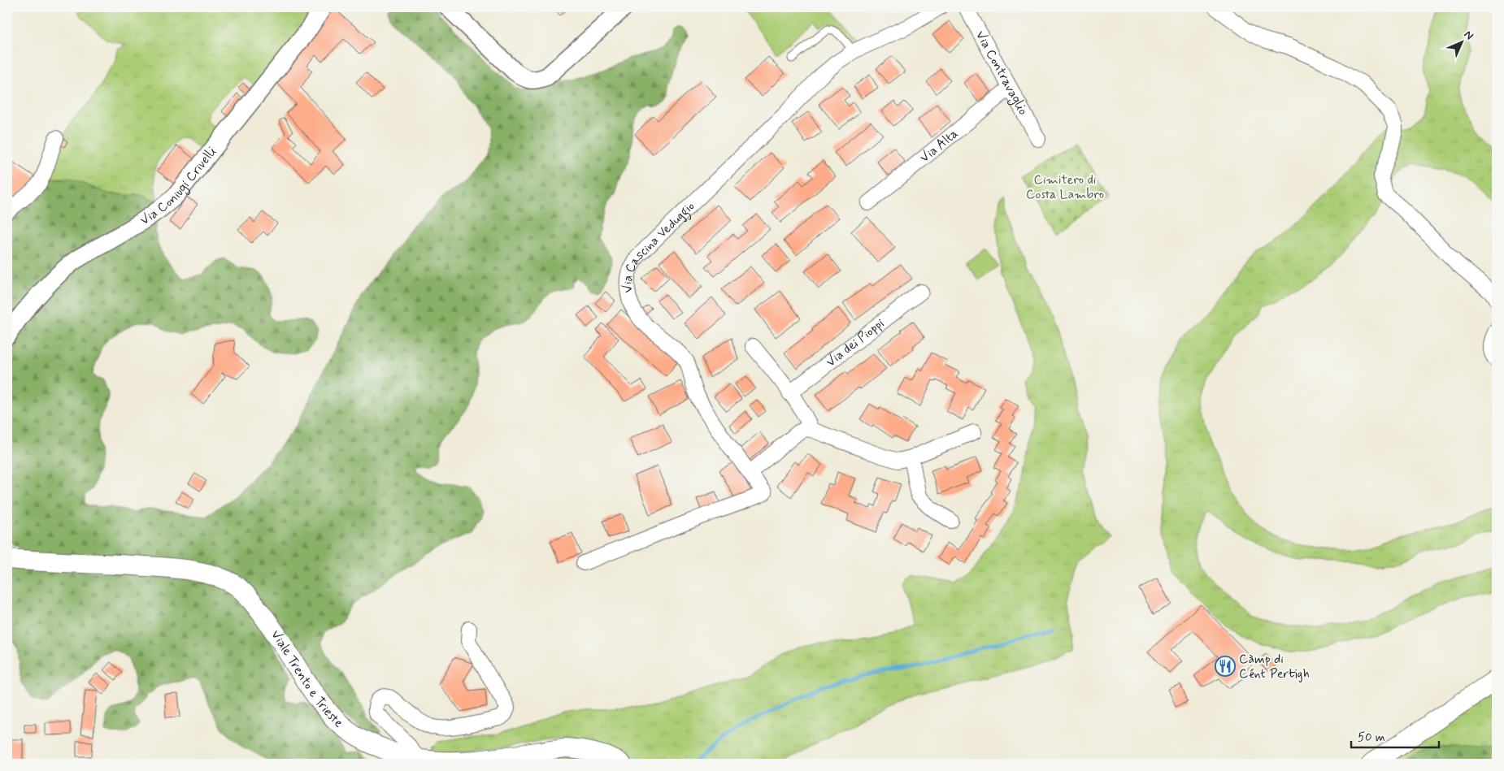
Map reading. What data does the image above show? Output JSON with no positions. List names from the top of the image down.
{
  "streets": {
    "main road": ["Viale Trento e Trieste"],
    "street": [
      "Via Contravaglio",
      "Via Alta",
      "Via Coniugi Crivelli",
      "Via Cascina Veduggio",
      "Via dei Pioppi"
    ]
  },
  "crossings": [
    ["Via Contravaglio", "Via Alta"]
  ],
  "parks": ["Cimitero di Costa Lambro"],
  "places": {
    "restaurant": ["Càmp di Cént Pertigh"]
  },
  "scale_bar": "50 m",
  "north": "top right"
}
